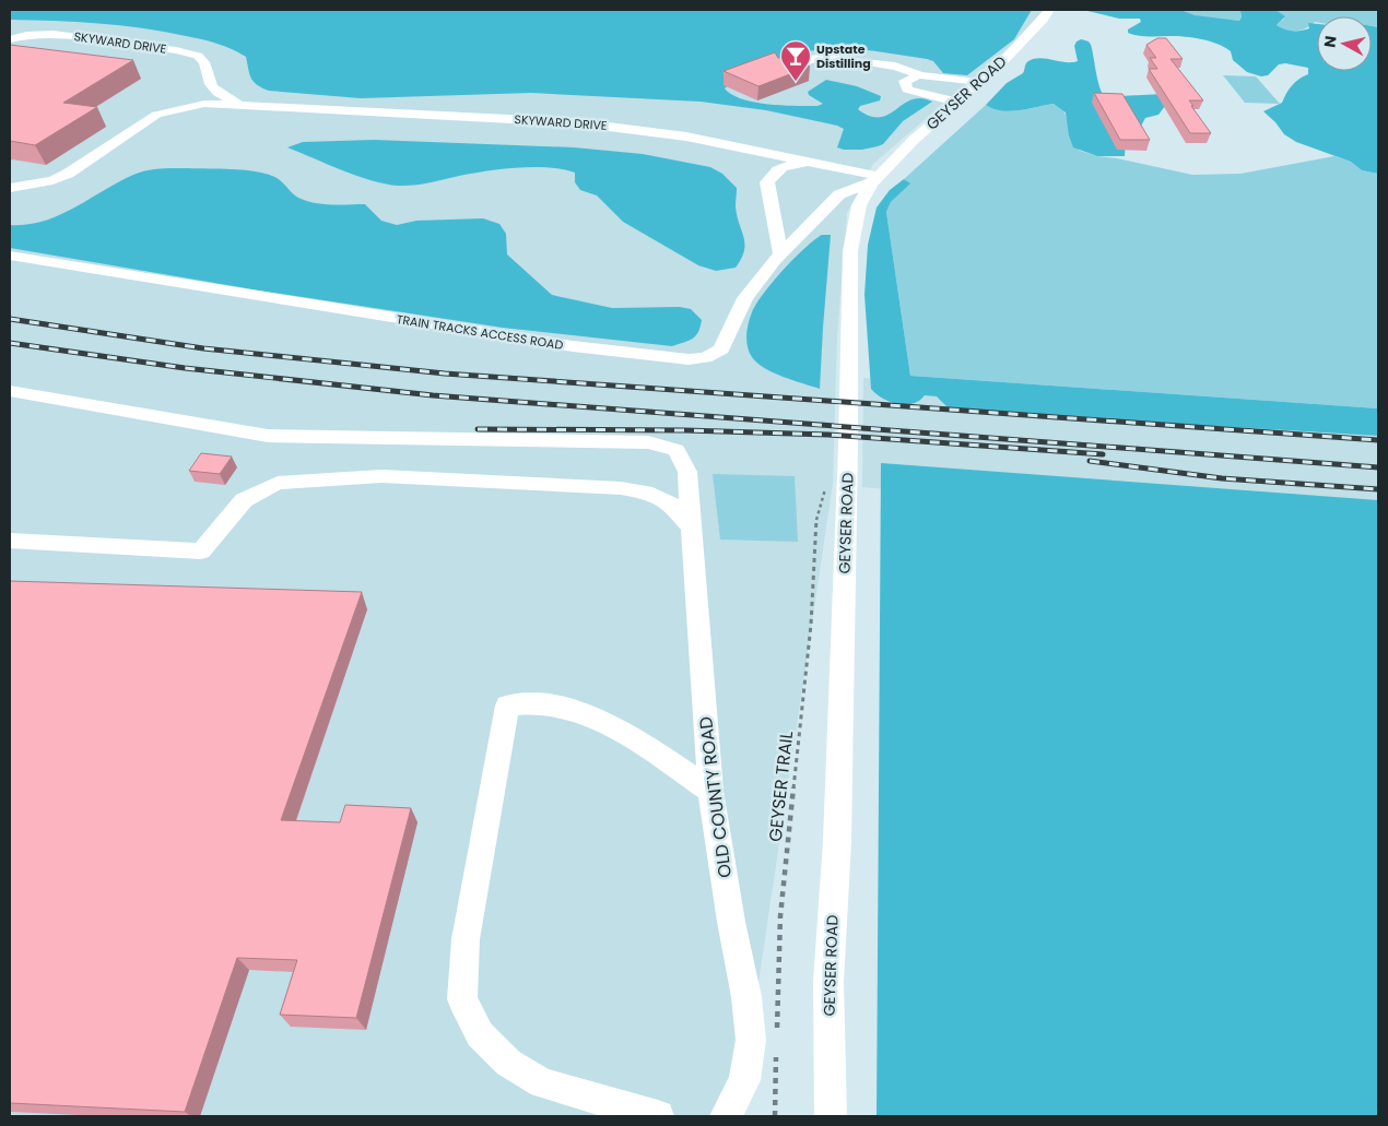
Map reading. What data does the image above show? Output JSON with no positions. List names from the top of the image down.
{
  "streets": {
    "street": [
      "SKYWARD DRIVE",
      "GEYSER ROAD",
      "TRAIN TRACKS ACCESS ROAD",
      "OLD COUNTY ROAD"
    ],
    "path": ["GEYSER TRAIL"]
  },
  "crossings": [
    ["SKYWARD DRIVE", "GEYSER ROAD"],
    ["SKYWARD DRIVE", "TRAIN TRACKS ACCESS ROAD"],
    ["GEYSER ROAD", "TRAIN TRACKS ACCESS ROAD"]
  ],
  "places": {
    "bar": ["Upstate Distilling"]
  },
  "north": "left"
}
